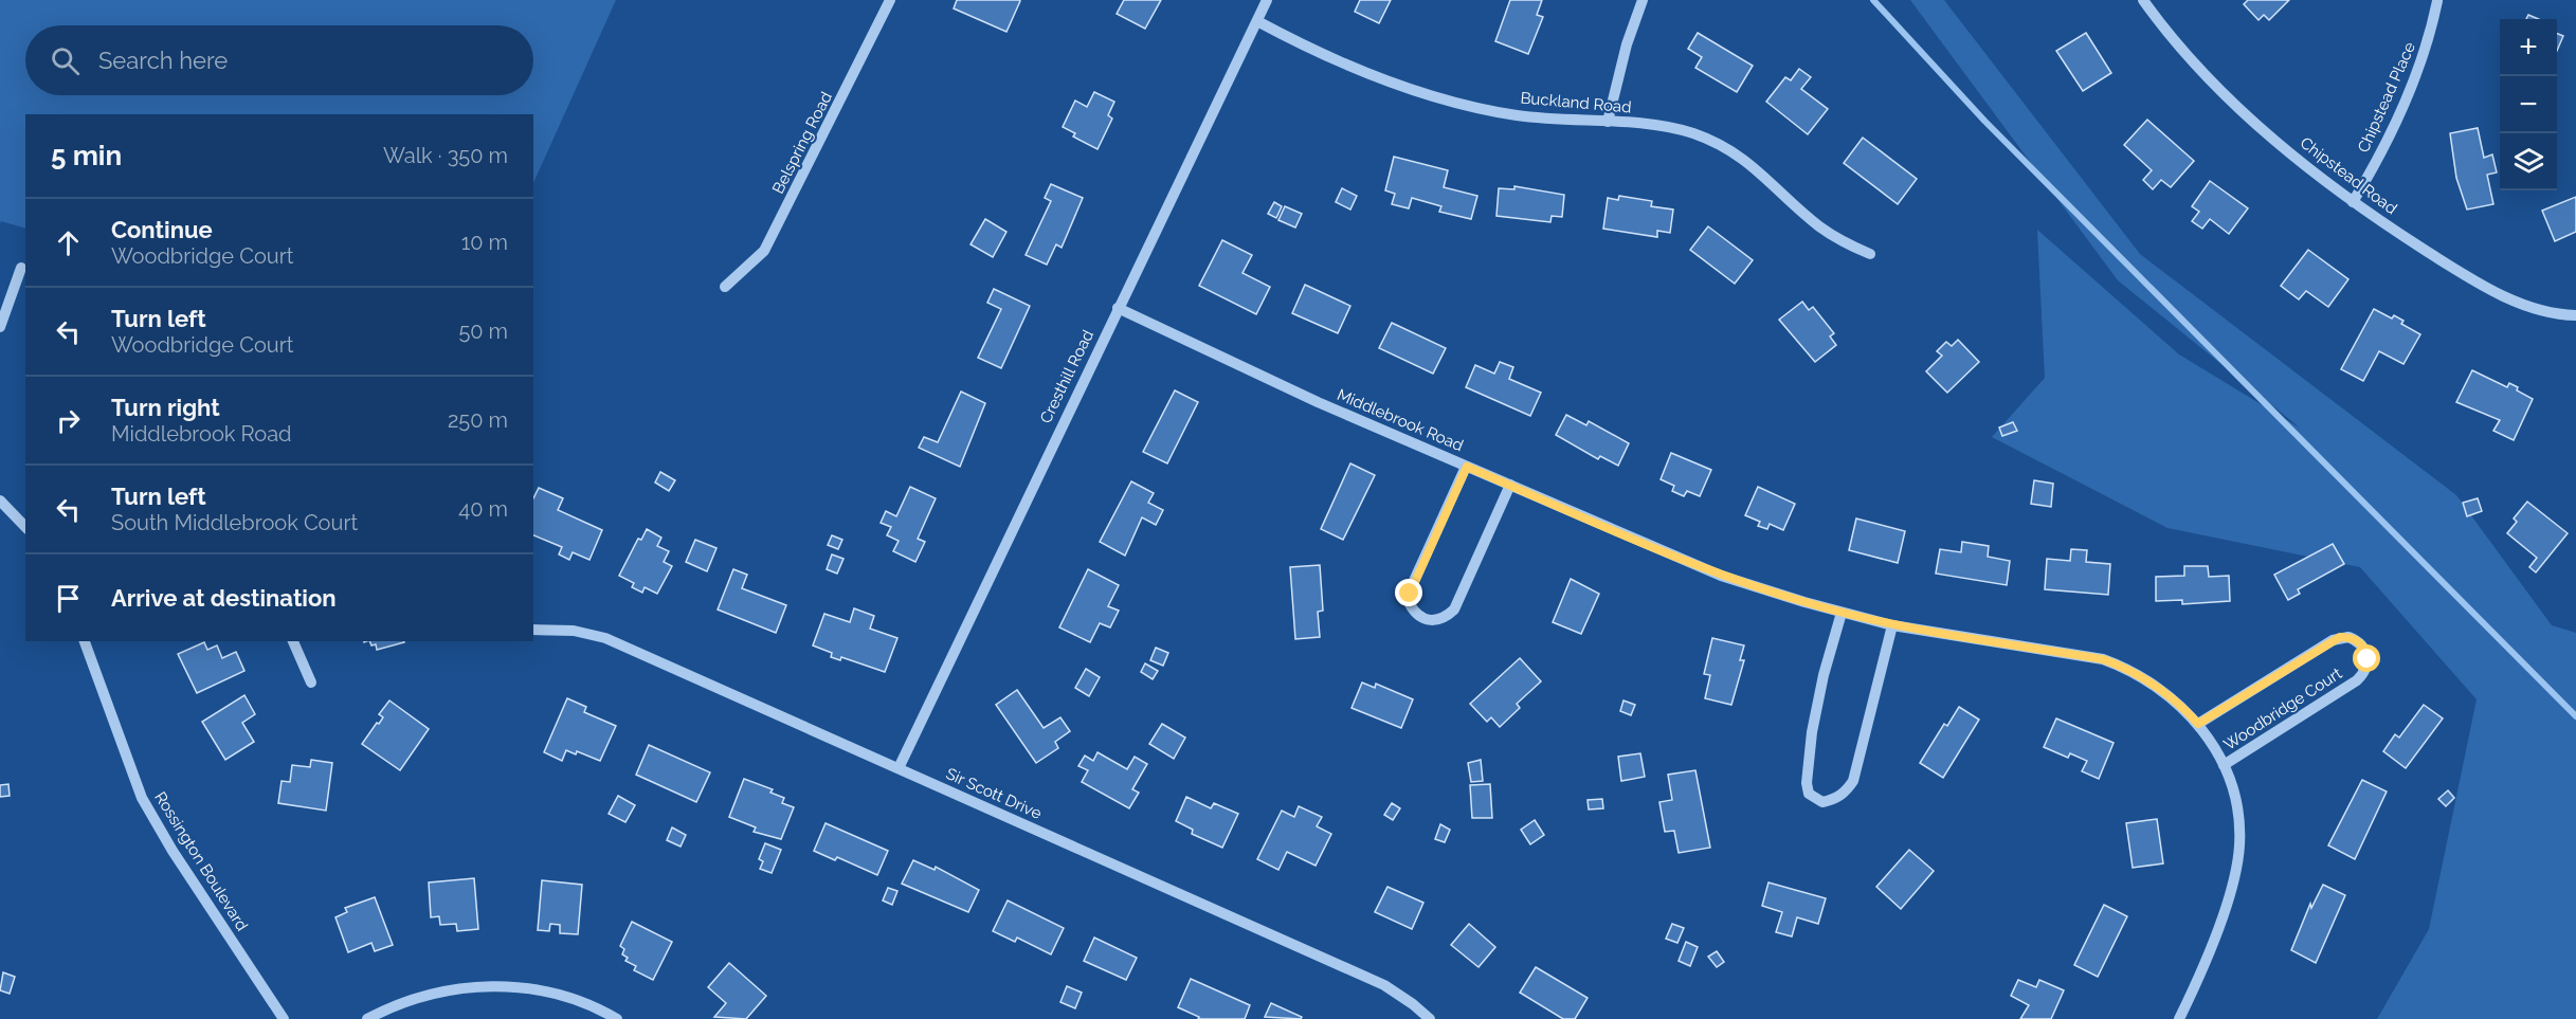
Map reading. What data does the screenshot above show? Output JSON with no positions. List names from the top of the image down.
{
  "streets": {
    "street": [
      "Chipstead Place",
      "Buckland Road",
      "Belspring Road",
      "Chipstead Road",
      "Cresthill Road",
      "Middlebrook Road",
      "Woodbridge Court",
      "Sir Scott Drive",
      "Rossington Boulevard"
    ]
  },
  "crossings": [
    ["Chipstead Place", "Chipstead Road"],
    ["Buckland Road", "Cresthill Road"],
    ["Cresthill Road", "Middlebrook Road"],
    ["Cresthill Road", "Sir Scott Drive"],
    ["Middlebrook Road", "Woodbridge Court"]
  ],
  "page": {
    "map_buttons": ["+", "−"],
    "search": "Search here",
    "heading": ["5 min", "Walk · 350 m"],
    "list": [
      ["Continue", "Woodbridge Court", "10 m"],
      ["Turn left", "Woodbridge Court", "50 m"],
      ["Turn right", "Middlebrook Road", "250 m"],
      ["Turn left", "South Middlebrook Court", "40 m"],
      "Arrive at destination"
    ]
  }
}
